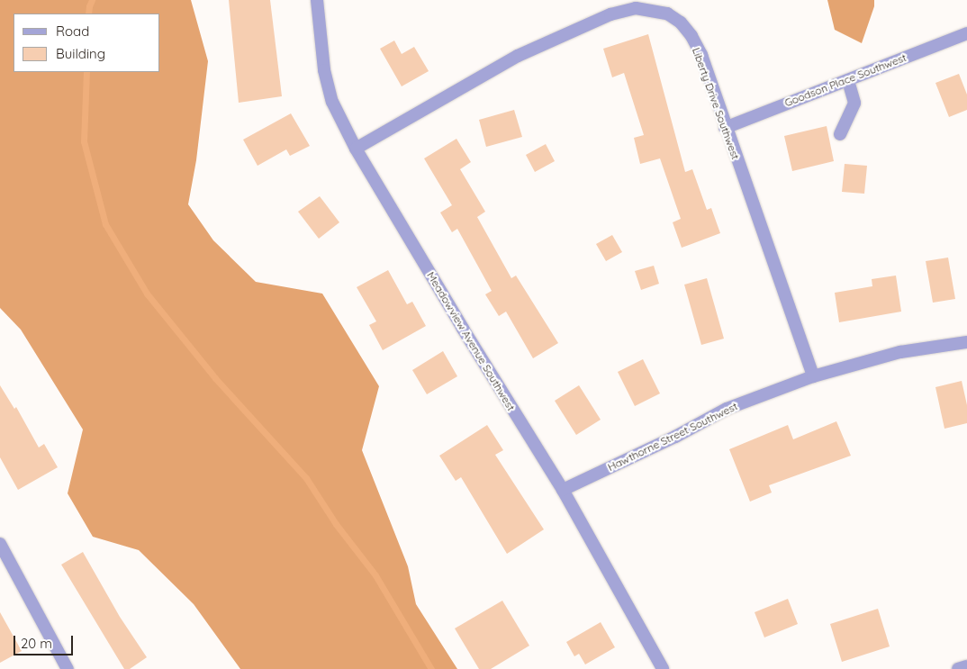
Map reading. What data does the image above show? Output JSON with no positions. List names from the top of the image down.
{
  "streets": {
    "street": [
      "Goodson Place Southwest",
      "Liberty Drive Southwest",
      "Meadowview Avenue Southwest",
      "Hawthorne Street Southwest"
    ]
  },
  "crossings": [
    ["Goodson Place Southwest", "Liberty Drive Southwest"],
    ["Liberty Drive Southwest", "Meadowview Avenue Southwest"],
    ["Liberty Drive Southwest", "Hawthorne Street Southwest"],
    ["Meadowview Avenue Southwest", "Hawthorne Street Southwest"]
  ],
  "legend": ["Road", "Building"],
  "scale_bar": "20 m"
}
